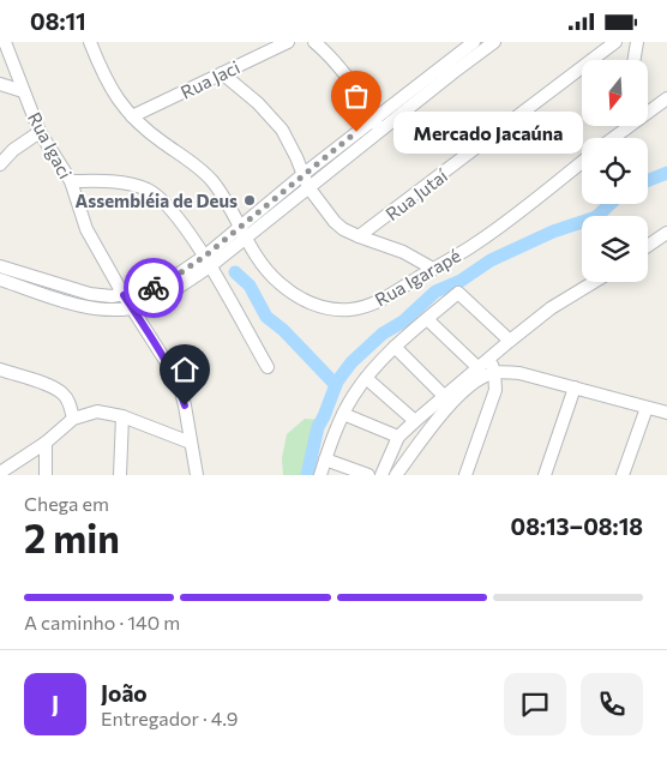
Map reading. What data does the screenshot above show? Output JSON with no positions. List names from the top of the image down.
{
  "streets": {
    "street": [
      "Rua Jaci",
      "Rua Igaci",
      "Rua Jutaí",
      "Rua Igarapé"
    ]
  },
  "crossings": [
    ["Rua Jaci", "Rua Igarapé"]
  ],
  "places": ["Mercado Jacaúna", "Assembléia de Deus"],
  "north": "bottom",
  "page": {
    "status": "08:11",
    "bubble": "Mercado Jacaúna",
    "heading": ["2 min", "Chega em", "08:13–08:18"],
    "panel": ["João", "Entregador · 4.9"],
    "bar": "A caminho · 140 m",
    "round": "J"
  }
}
